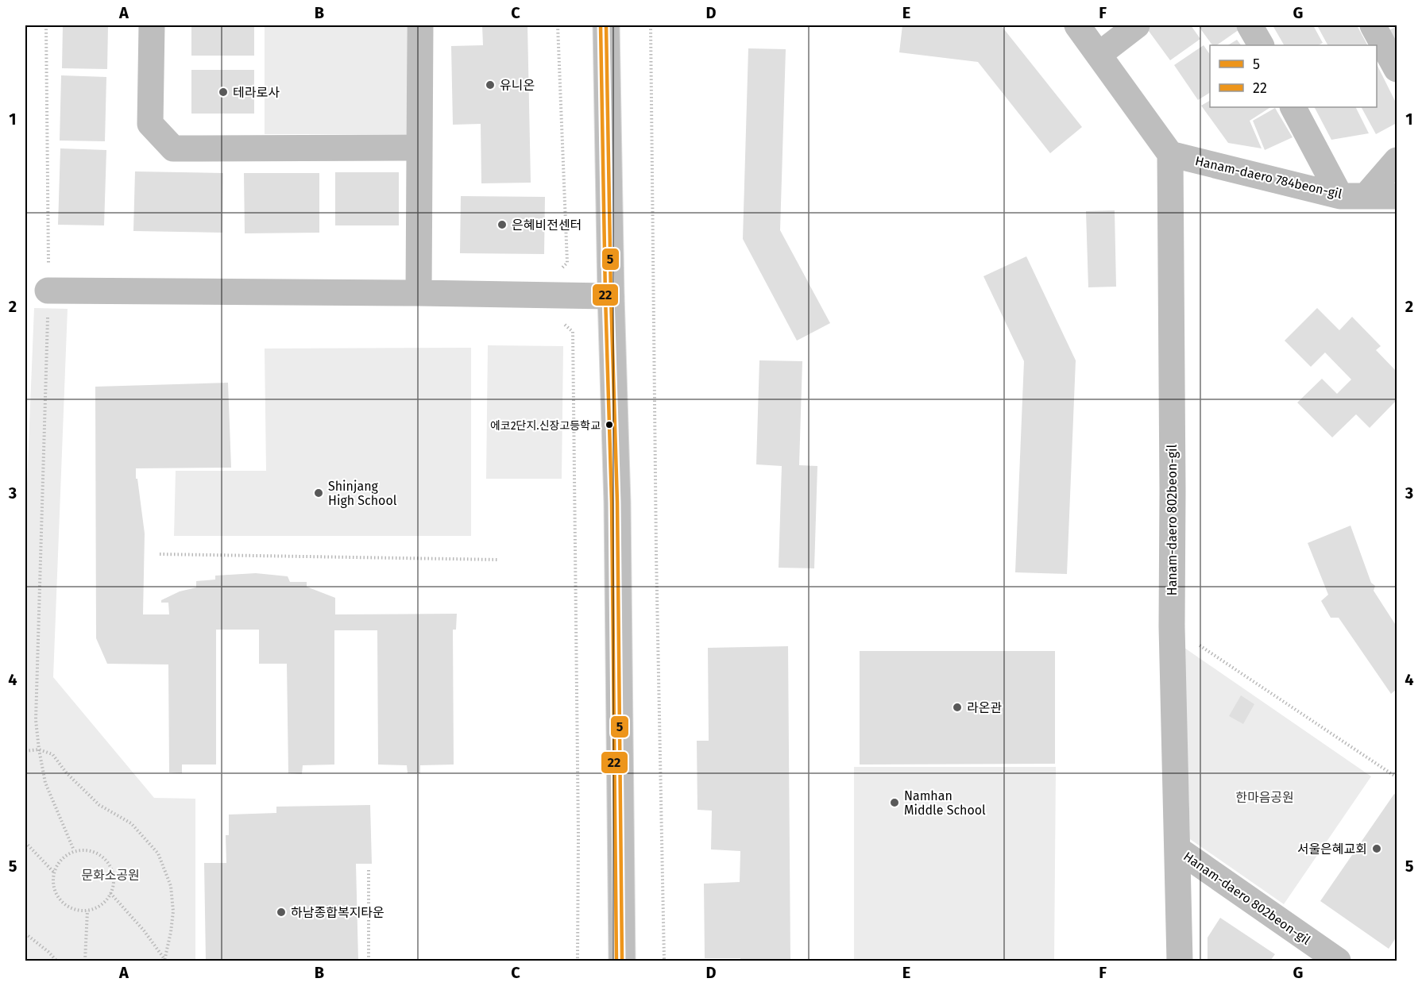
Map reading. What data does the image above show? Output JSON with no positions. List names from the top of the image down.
{
  "streets": {
    "street": ["Hanam-daero 784beon-gil", "Hanam-daero 802beon-gil"]
  },
  "crossings": [
    ["Hanam-daero 784beon-gil", "Hanam-daero 802beon-gil"]
  ],
  "parks": ["한마음공원", "문화소공원"],
  "places": [
    "유니온",
    "테라로사",
    "은혜비전센터",
    "에코2단지.신장고등학교",
    "Shinjang High School",
    "라온관",
    "Namhan Middle School",
    "서울은혜교회",
    "하남종합복지타운"
  ],
  "lines": ["transit line 5", "transit line 22"],
  "legend": ["5", "22"],
  "grid": {
    "columns": [
      "A",
      "B",
      "C",
      "D",
      "E",
      "F",
      "G"
    ],
    "rows": [
      "1",
      "2",
      "3",
      "4",
      "5"
    ]
  }
}
